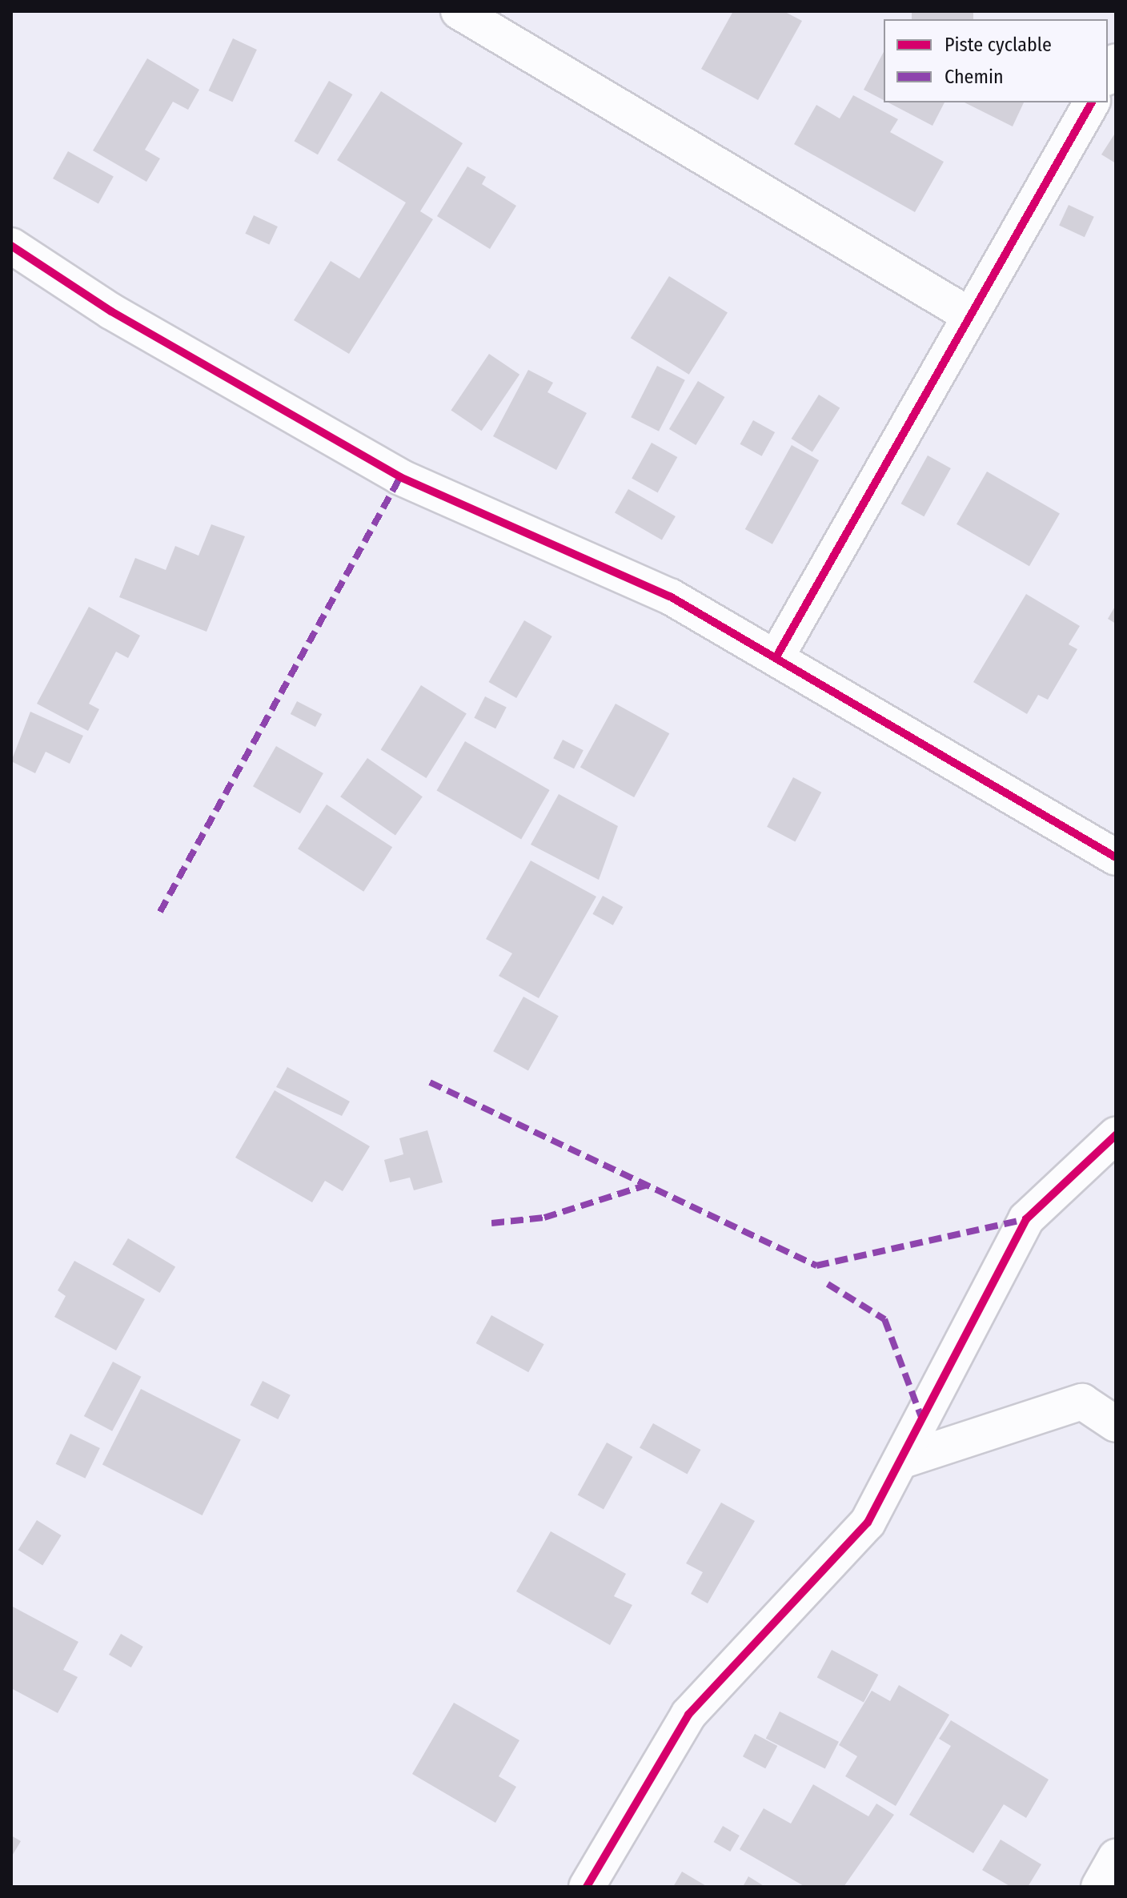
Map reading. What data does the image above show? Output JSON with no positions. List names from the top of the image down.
{
  "legend": ["Piste cyclable", "Chemin"]
}
